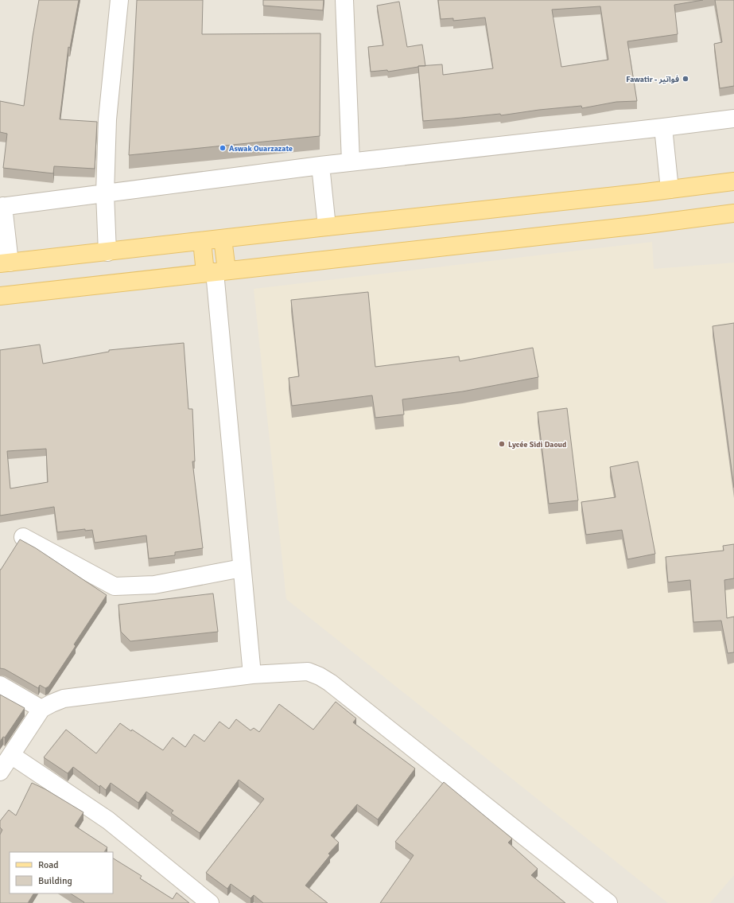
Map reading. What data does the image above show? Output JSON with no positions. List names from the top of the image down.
{
  "places": ["Fawatir - فواتير", "Aswak Ouarzazate", "Lycée Sidi Daoud"],
  "legend": ["Road", "Building"]
}
